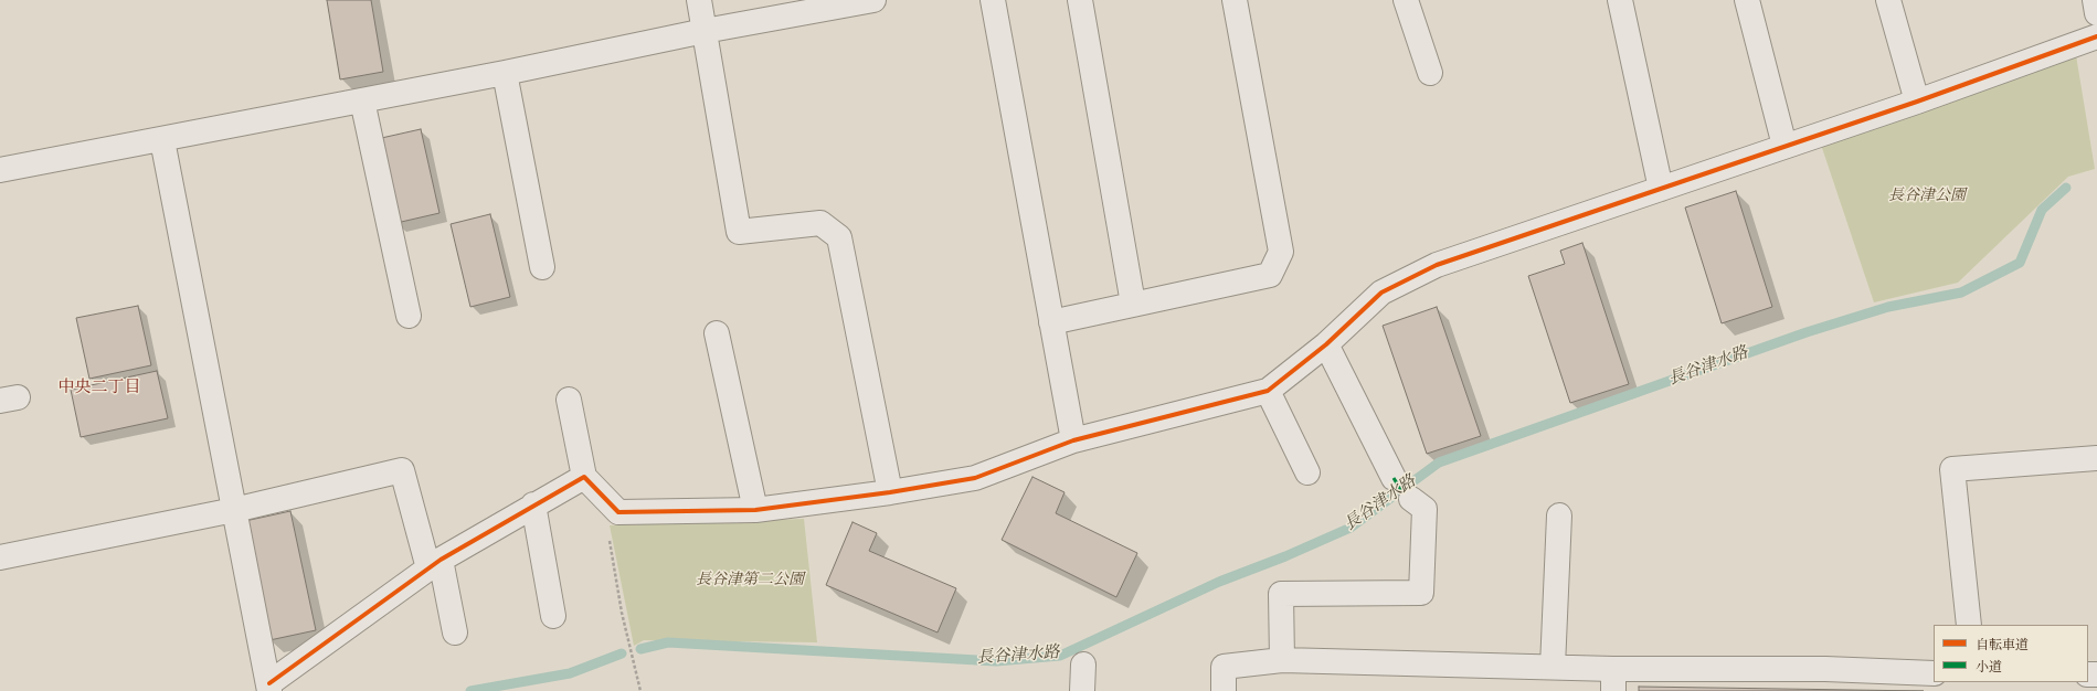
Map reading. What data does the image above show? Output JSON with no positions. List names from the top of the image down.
{
  "districts": ["中央二丁目"],
  "water": ["長谷津水路"],
  "parks": ["長谷津公園", "長谷津第二公園"],
  "legend": ["自転車道", "小道"]
}
